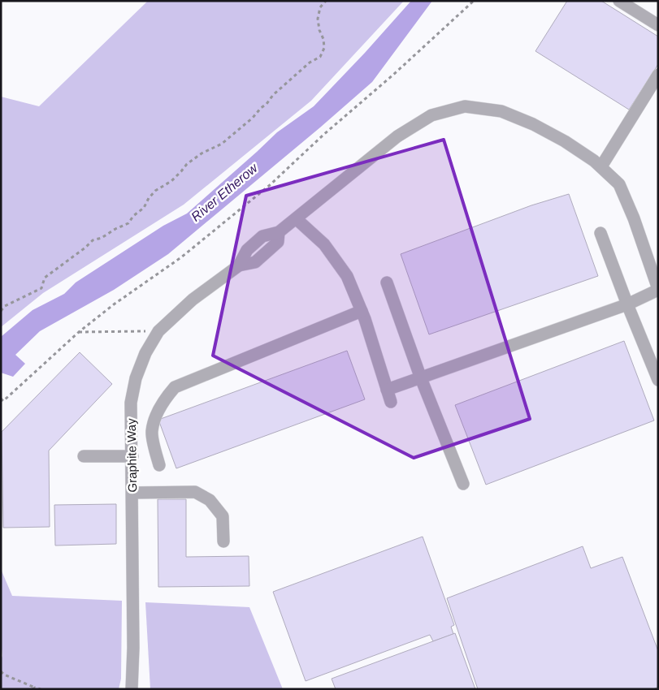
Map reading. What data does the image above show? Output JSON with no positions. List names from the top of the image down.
{
  "streets": {
    "street": ["Graphite Way"]
  },
  "water": ["River Etherow"]
}
